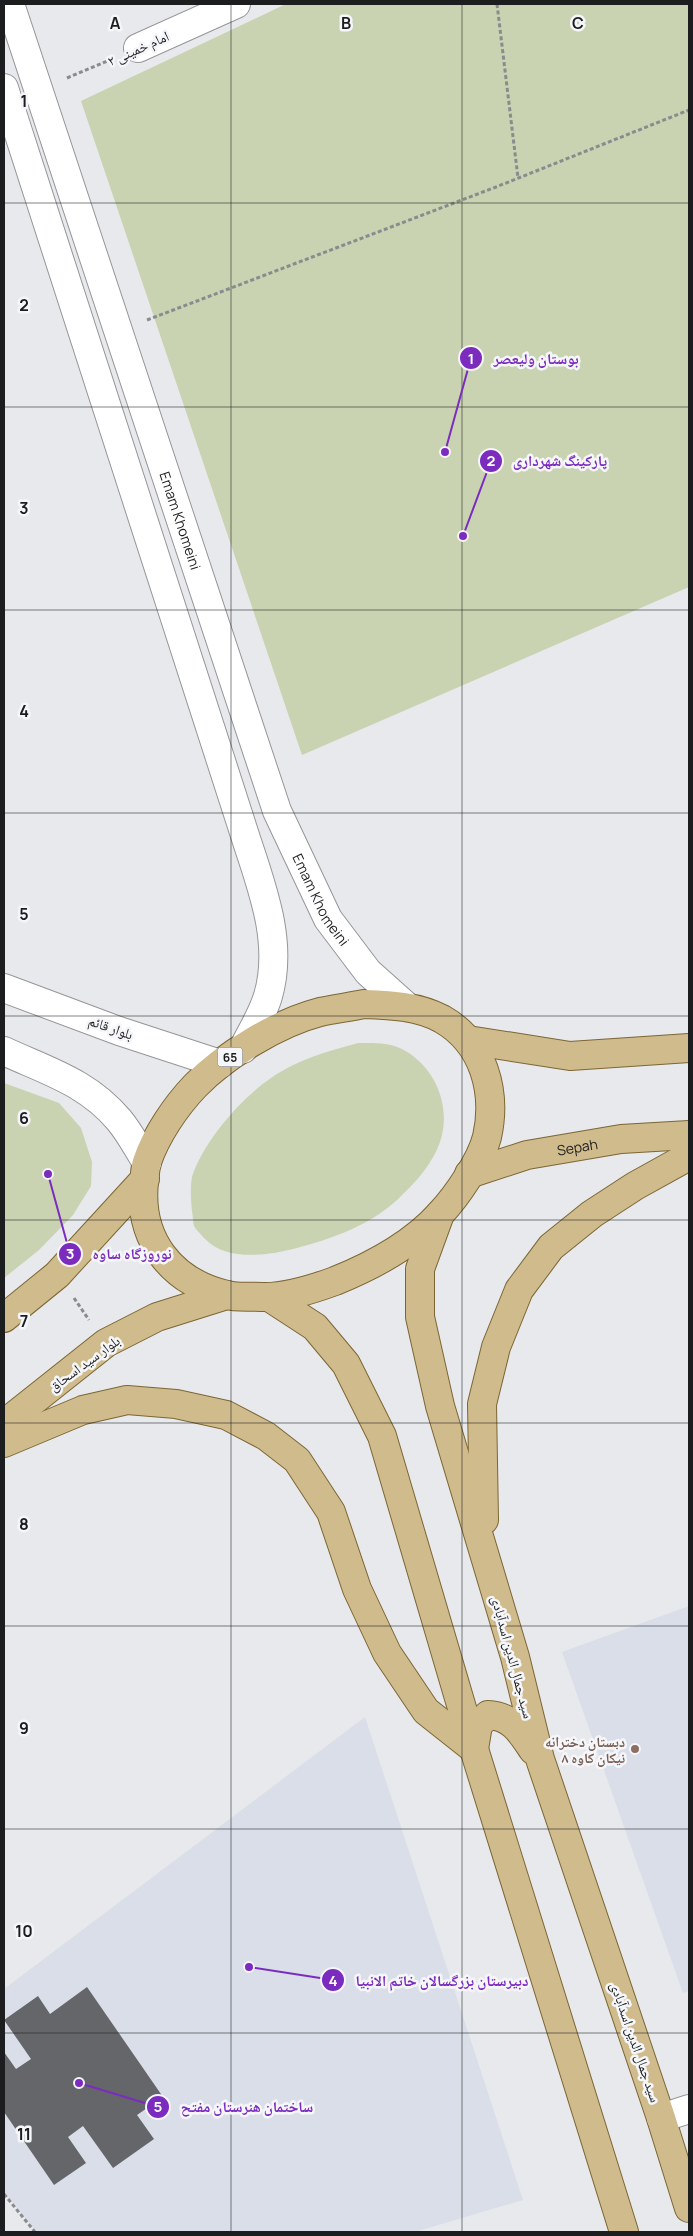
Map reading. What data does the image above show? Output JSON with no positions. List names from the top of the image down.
{
  "streets": {
    "main road": [
      "امام خمینی ۲",
      "Emam Khomeini",
      "بلوار قائم",
      "65",
      "Sepah",
      "بلوار سید اسحاق",
      "سید جمال الدین اسدآبادی"
    ]
  },
  "crossings": [
    ["امام خمینی ۲", "Emam Khomeini"],
    ["Emam Khomeini", "65"],
    ["بلوار قائم", "65"],
    ["65", "Sepah"],
    ["65", "بلوار سید اسحاق"],
    ["65", "سید جمال الدین اسدآبادی"]
  ],
  "places": [
    "بوستان ولیعصر",
    "پارکینگ شهرداری",
    "نوروزگاه ساوه",
    "دبستان دخترانه نیکان کاوه ۸",
    "دبیرستان بزرگسالان خاتم الانبیا",
    "ساختمان هنرستان مفتح"
  ],
  "grid": {
    "columns": ["A", "B", "C"],
    "rows": [
      "1",
      "2",
      "3",
      "4",
      "5",
      "6",
      "7",
      "8",
      "9",
      "10",
      "11"
    ]
  }
}
